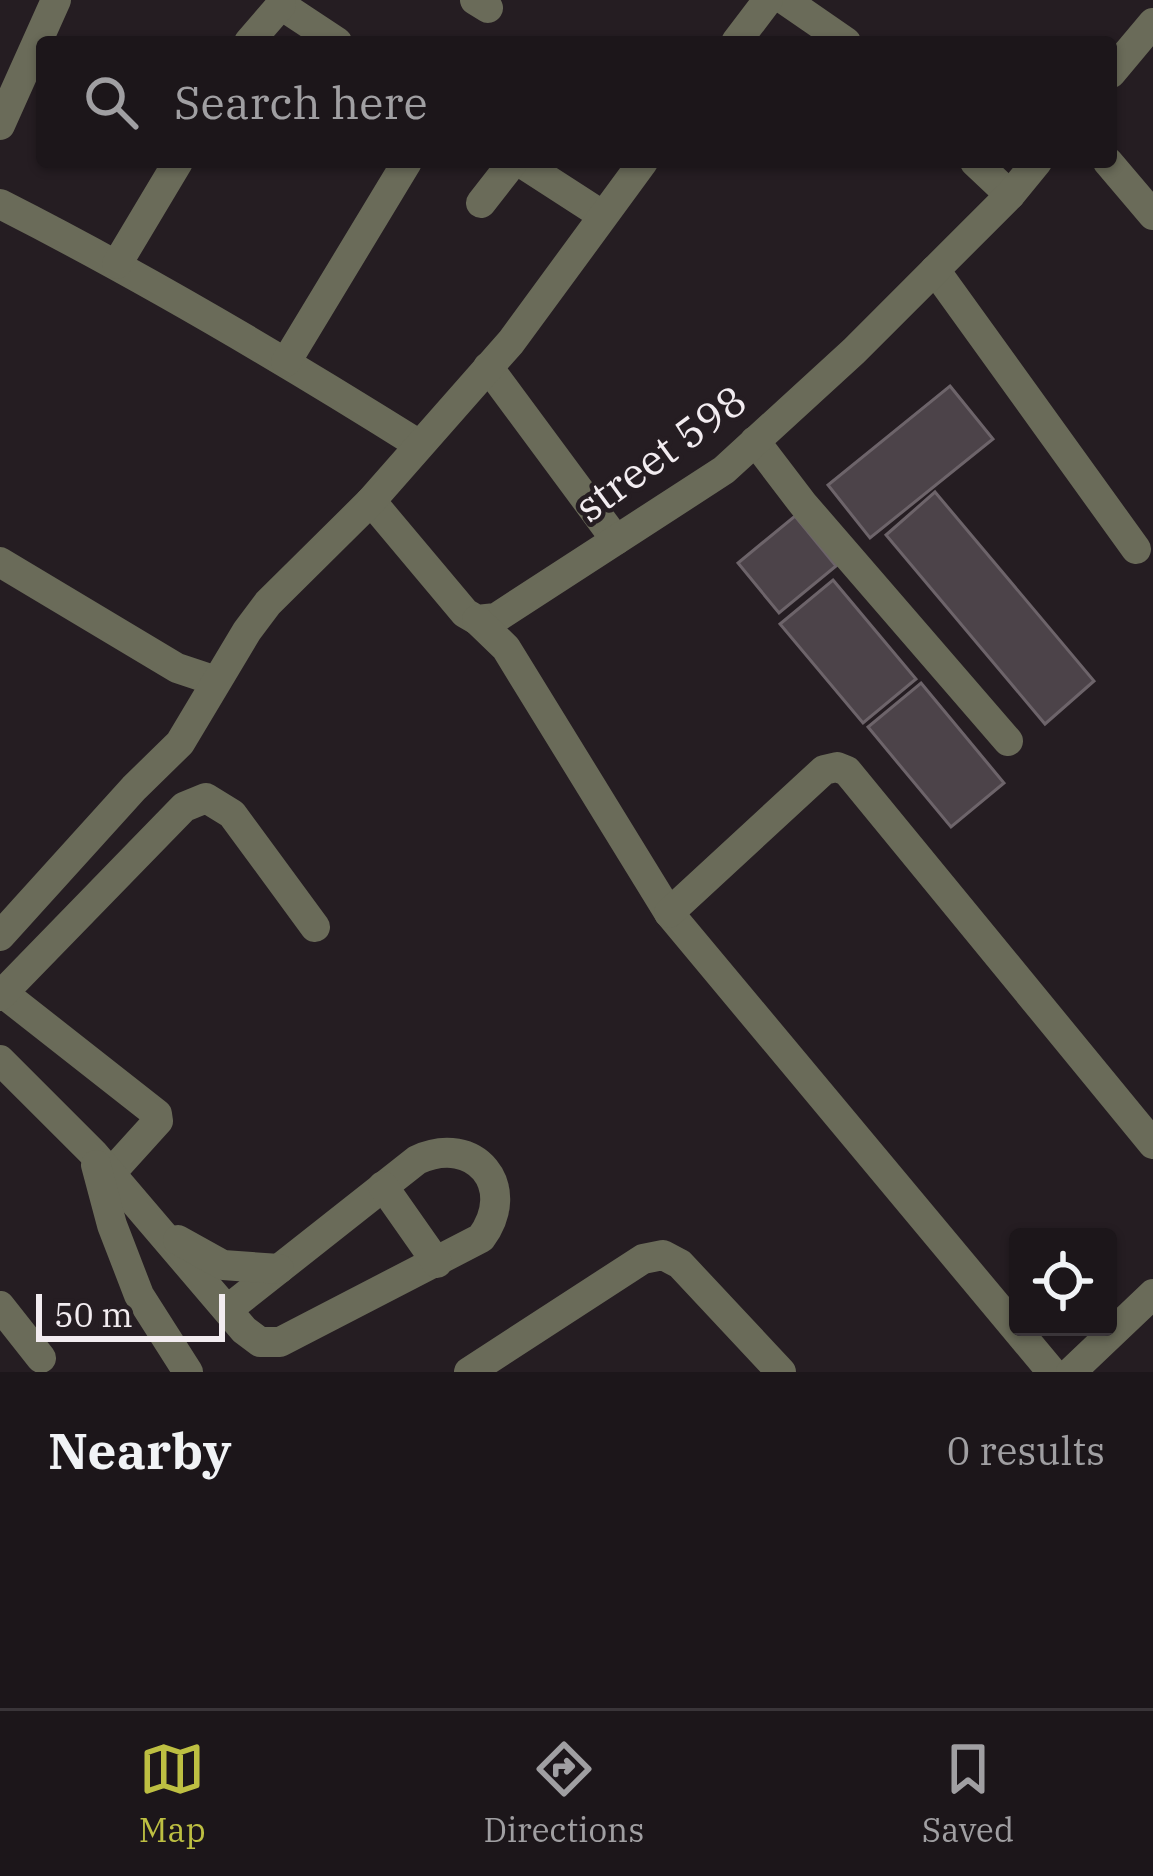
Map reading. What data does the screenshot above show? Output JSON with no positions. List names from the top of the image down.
{
  "streets": {
    "street": ["street 598"]
  },
  "scale_bar": "50 m",
  "page": {
    "search": "Search here",
    "scale": "50 m",
    "heading": ["Nearby", "0 results"],
    "nav": ["Map", "Directions", "Saved"]
  }
}
